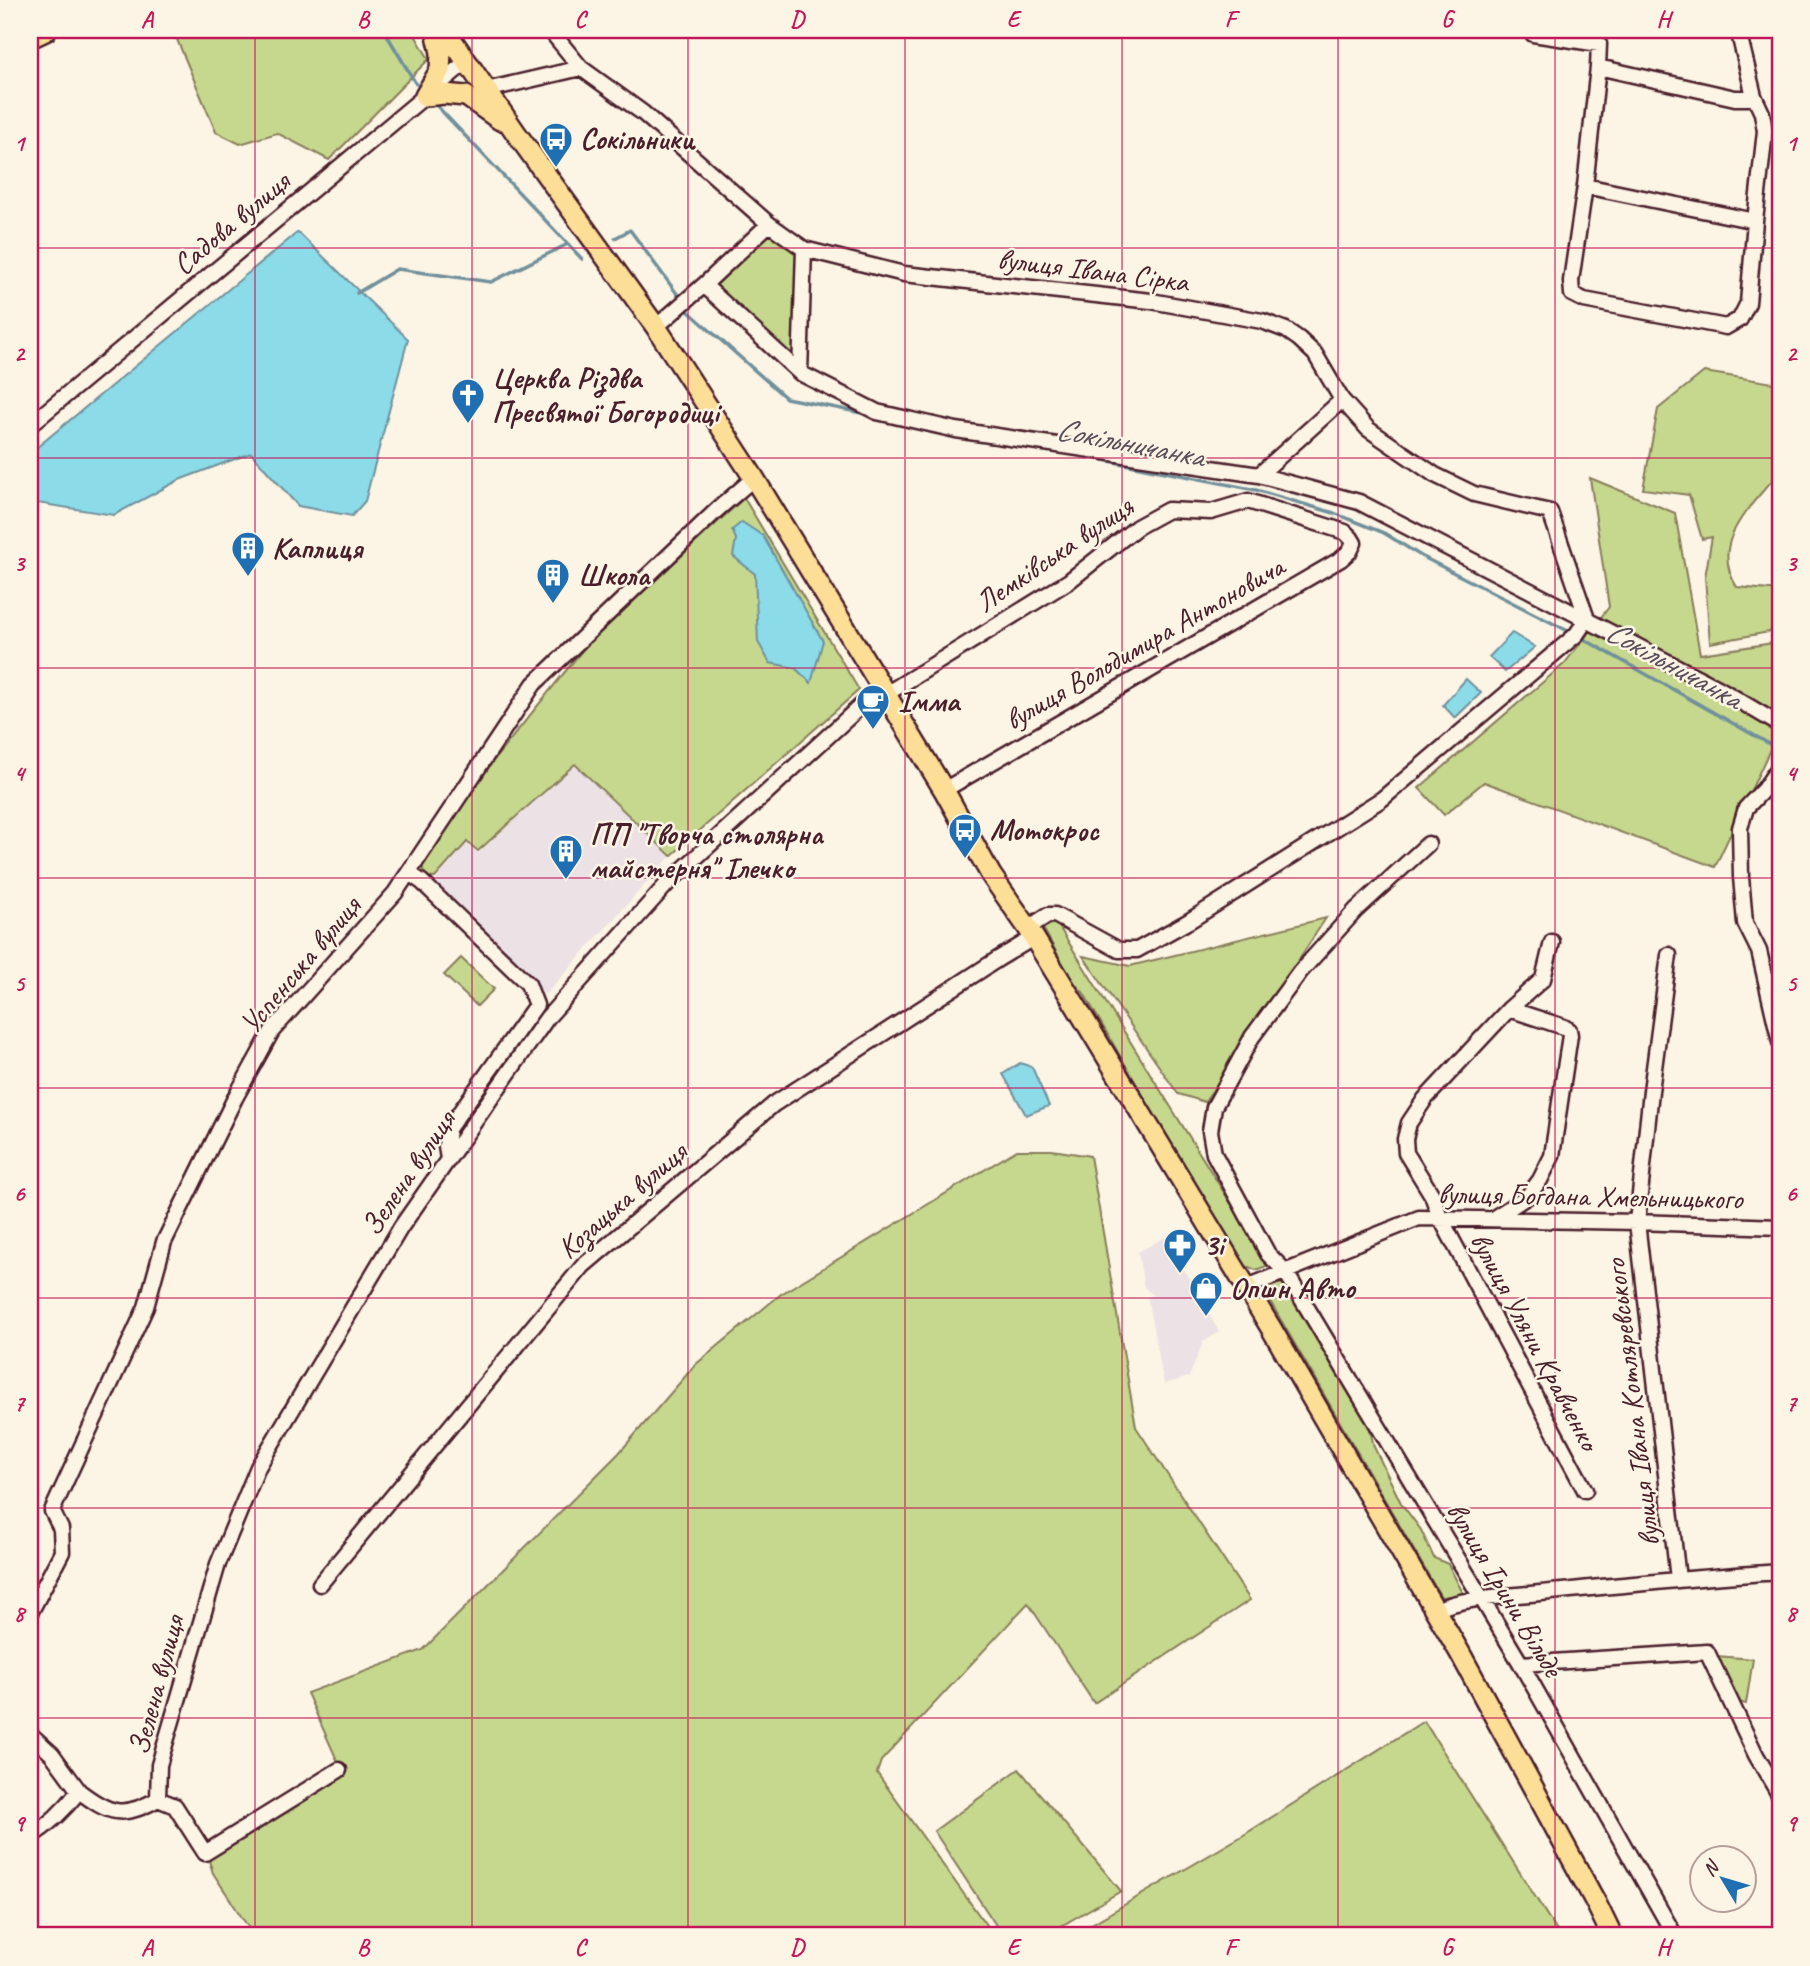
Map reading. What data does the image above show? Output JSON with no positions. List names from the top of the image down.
{
  "streets": {
    "street": [
      "Садова вулиця",
      "вулиця Івана Сірка",
      "Лемківська вулиця",
      "вулиця Володимира Антоновича",
      "Успенська вулиця",
      "Зелена вулиця",
      "вулиця Богдана Хмельницького",
      "Козацька вулиця",
      "вулиця Уляни Кравченко",
      "вулиця Івана Котляревського",
      "вулиця Ірини Вільде"
    ]
  },
  "crossings": [
    ["вулиця Івана Сірка", "Козацька вулиця"],
    ["Лемківська вулиця", "вулиця Володимира Антоновича"],
    ["Лемківська вулиця", "Зелена вулиця"],
    ["вулиця Богдана Хмельницького", "вулиця Уляни Кравченко"],
    ["вулиця Богдана Хмельницького", "вулиця Івана Котляревського"],
    ["вулиця Богдана Хмельницького", "вулиця Ірини Вільде"]
  ],
  "water": ["Сокільничанка"],
  "places": {
    "bus stop": ["Сокільники", "Мотокрос"],
    "church": ["Церква Різдва Пресвятої Богородиці"],
    "building": ["Каплиця", "Школа", "ПП \"Творча столярна майстерня\" Ілечко"],
    "cafe": ["Імма"],
    "pharmacy": ["3і"],
    "shop": ["Опшн Авто"]
  },
  "north": "top left",
  "grid": {
    "columns": [
      "A",
      "B",
      "C",
      "D",
      "E",
      "F",
      "G",
      "H"
    ],
    "rows": [
      "1",
      "2",
      "3",
      "4",
      "5",
      "6",
      "7",
      "8",
      "9"
    ]
  }
}
